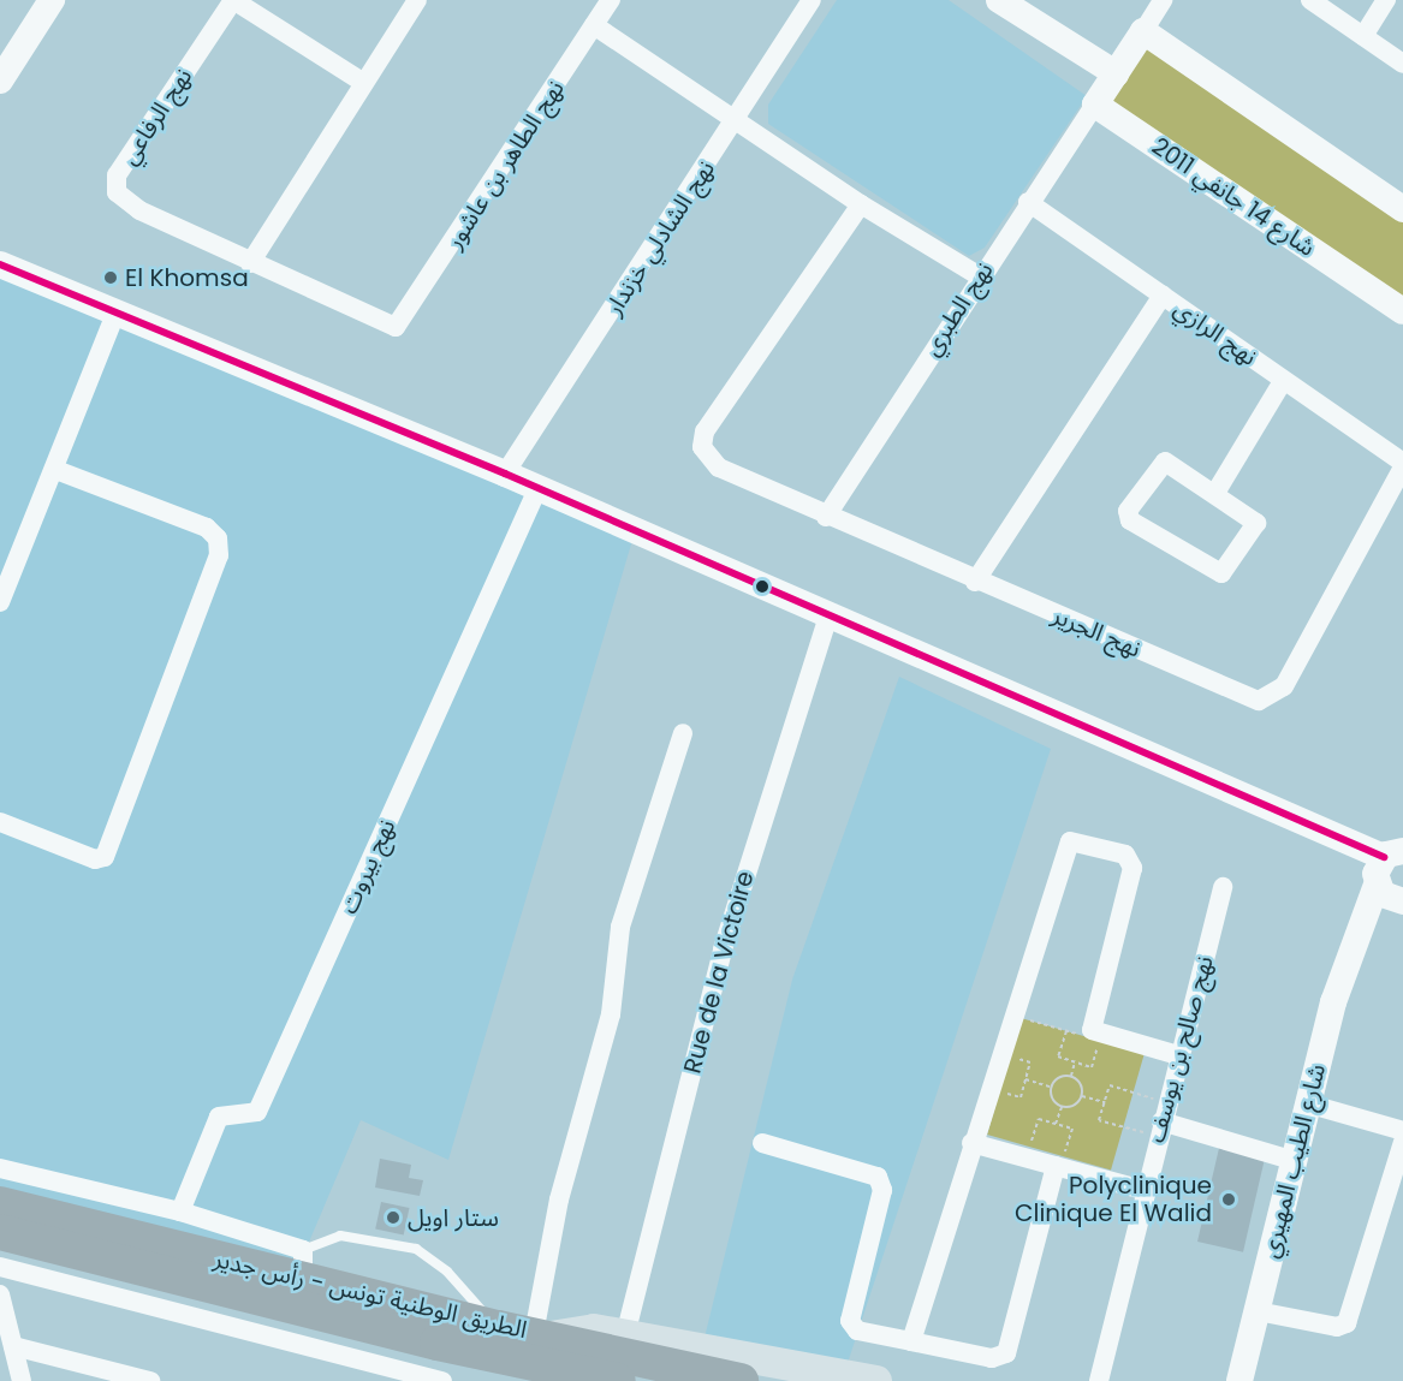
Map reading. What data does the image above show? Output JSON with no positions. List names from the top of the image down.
{
  "streets": {
    "highway": ["الطريق الوطنية تونس - رأس جدير"],
    "street": [
      "نهج الرفاعي",
      "نهج الطاهر بن عاشور",
      "شارع 14 جانفي 2011",
      "نهج الشادلي خزندار",
      "نهج الطبري",
      "نهج الرازي",
      "نهج الجرير",
      "نهج بيروت",
      "Rue de la Victoire",
      "نهج صالح بن يوسف",
      "شارع الطيب المهيري"
    ]
  },
  "crossings": [
    ["نهج الرفاعي", "نهج الطاهر بن عاشور"],
    ["شارع 14 جانفي 2011", "نهج الطبري"],
    ["نهج الطبري", "نهج الرازي"],
    ["نهج الطبري", "نهج الجرير"],
    ["نهج الرازي", "نهج الجرير"]
  ],
  "places": ["El Khomsa", "Polyclinique Clinique El Walid", "ستار اويل"]
}
